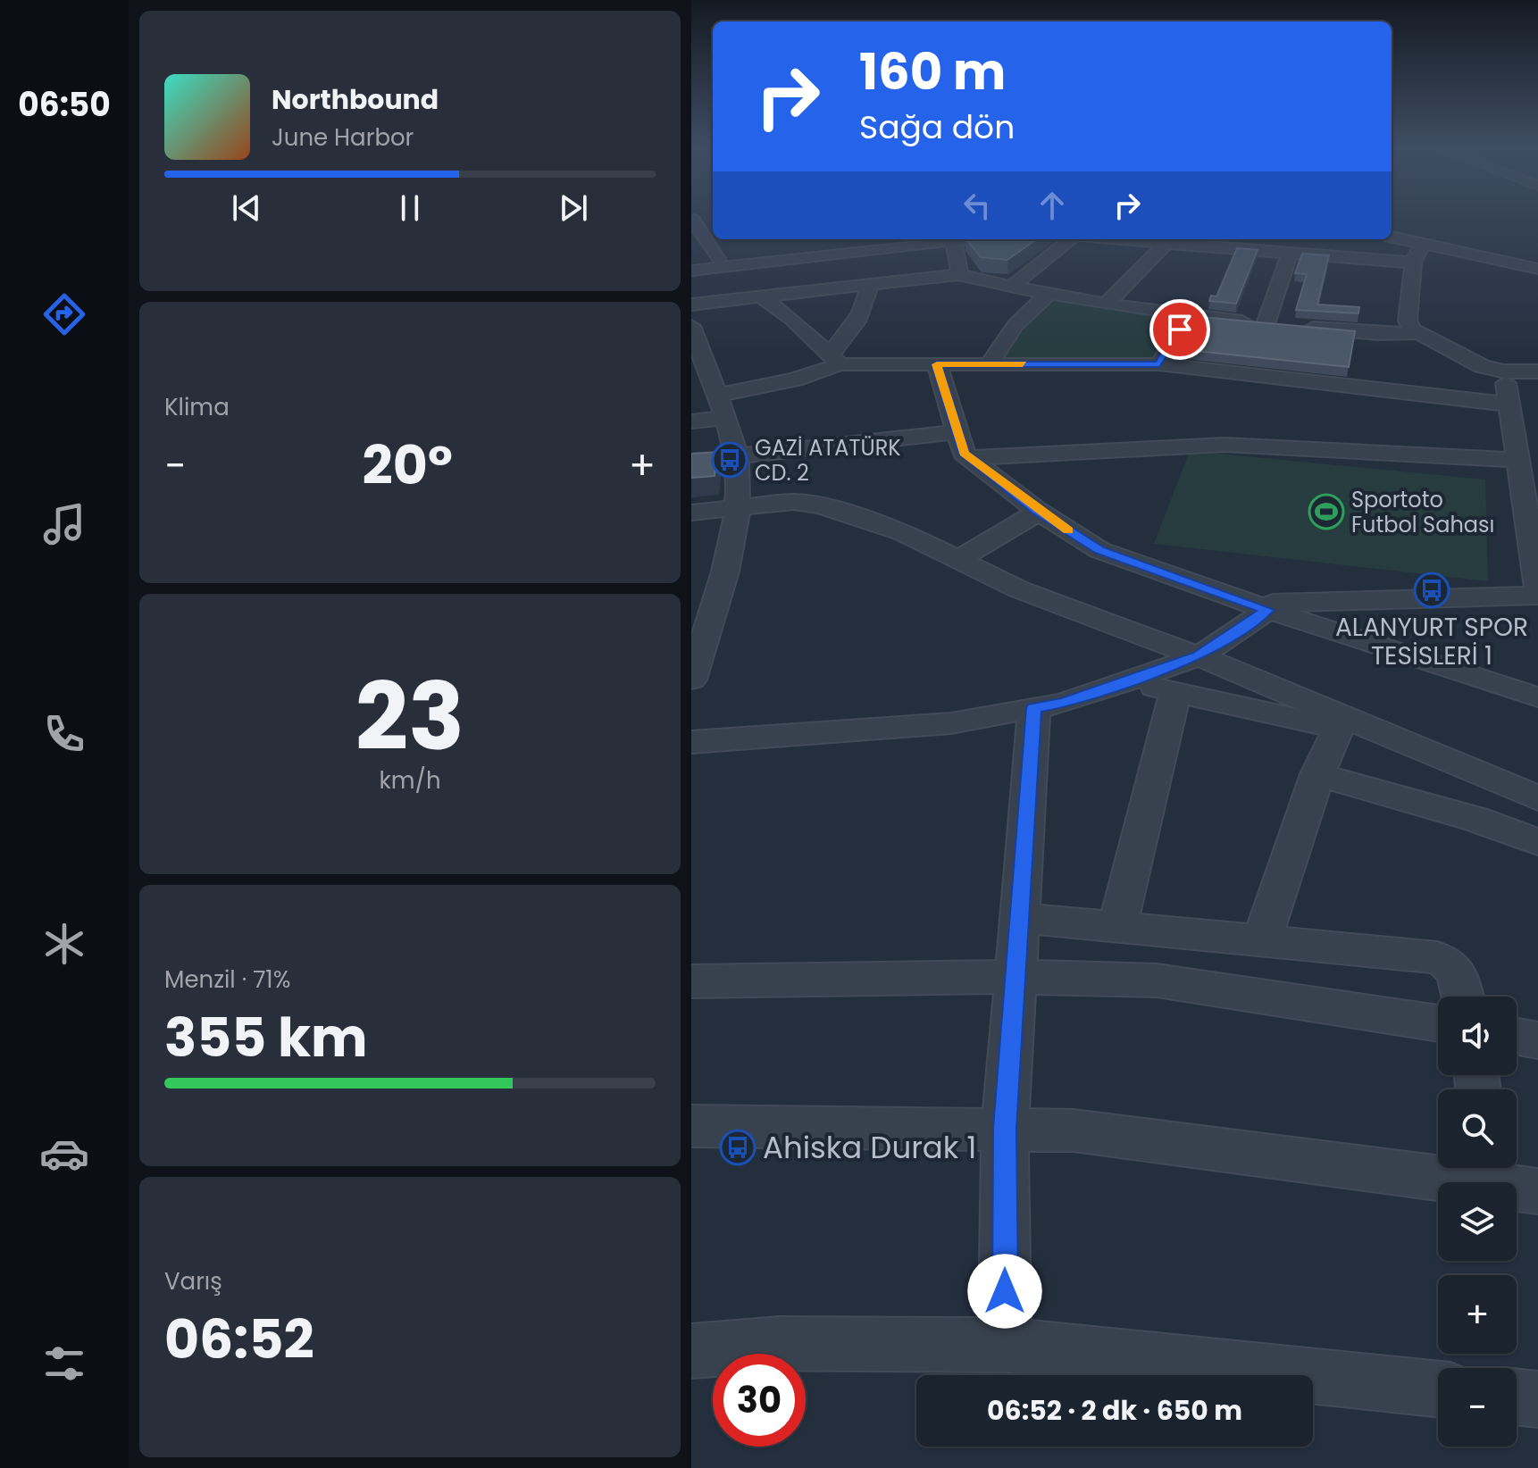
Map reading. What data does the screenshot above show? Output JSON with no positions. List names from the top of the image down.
{
  "places": {
    "bus stop": ["GAZİ ATATÜRK CD. 2", "ALANYURT SPOR TESİSLERİ 1", "Ahiska Durak 1"],
    "sports": ["Sportoto Futbol Sahası"]
  },
  "page": {
    "tabs": "06:50",
    "turn": ["160 m", "Sağa dön"],
    "song": ["Northbound", "June Harbor"],
    "tile": [
      "Klima",
      ["23", "km/h"],
      ["Menzil · 71%", "355 km"],
      ["Varış", "06:52"]
    ],
    "heat": ["−", "20°", "+"],
    "map_buttons": ["+", "−"],
    "limit": "30",
    "trip": "06:52 · 2 dk · 650 m"
  }
}
